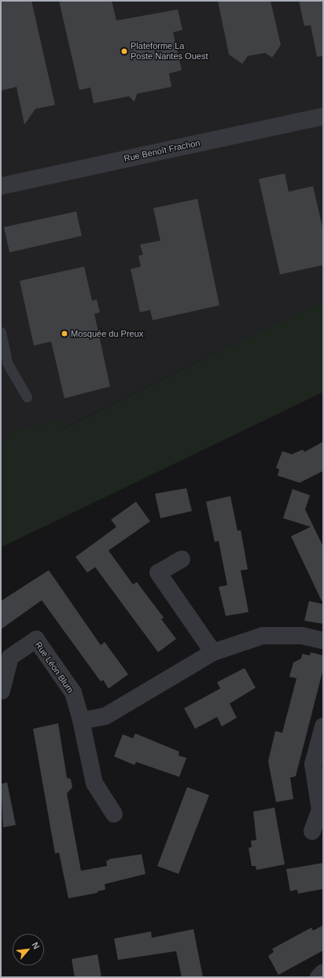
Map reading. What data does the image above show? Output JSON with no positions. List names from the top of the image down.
{
  "streets": {
    "street": ["Rue Benoît Frachon", "Rue Léon Blum"]
  },
  "places": ["Plateforme La Poste Nantes Ouest", "Mosquée du Preux"],
  "north": "top right"
}
